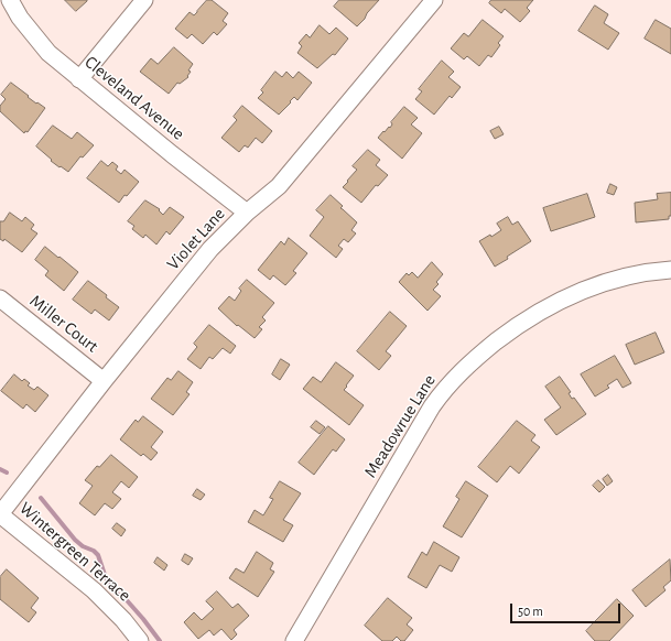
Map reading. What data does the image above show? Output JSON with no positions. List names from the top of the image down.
{
  "streets": {
    "street": [
      "Cleveland Avenue",
      "Violet Lane",
      "Miller Court",
      "Meadowrue Lane",
      "Wintergreen Terrace"
    ]
  },
  "crossings": [
    ["Cleveland Avenue", "Violet Lane"],
    ["Violet Lane", "Miller Court"],
    ["Violet Lane", "Wintergreen Terrace"]
  ],
  "scale_bar": "50 m"
}
